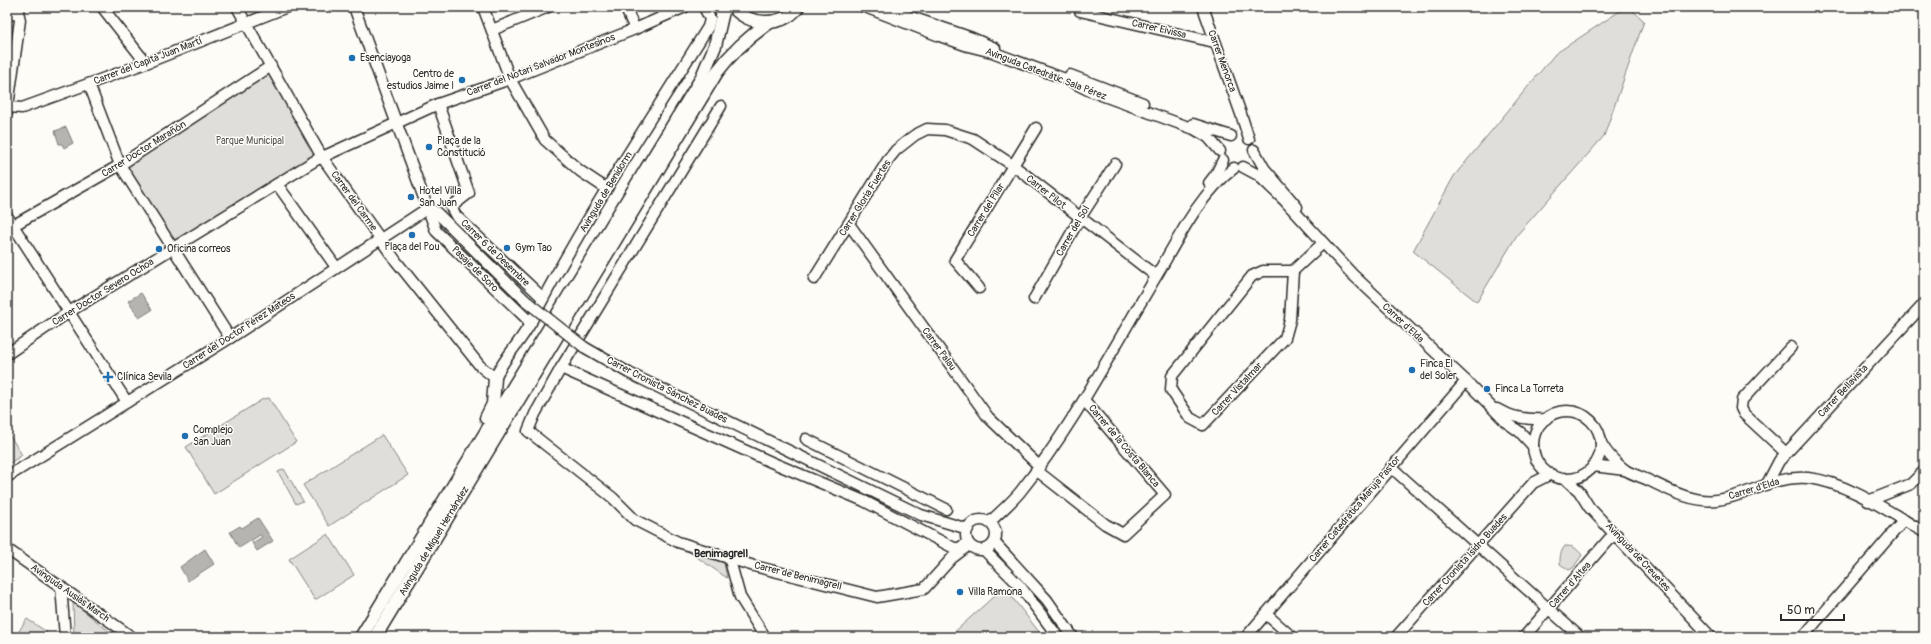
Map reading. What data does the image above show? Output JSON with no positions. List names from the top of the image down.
{
  "streets": {
    "main road": ["Avinguda de Miguel Hernández"],
    "street": [
      "Carrer Eivissa",
      "Carrer del Capità Juan Martí",
      "Carrer Menorca",
      "Carrer del Notari Salvador Montesinos",
      "Avinguda Catedràtic Sala Pérez",
      "Carrer Doctor Marañón",
      "Avinguda de Benidorm",
      "Carrer Pilot",
      "Carrer Gloria Fuertes",
      "Carrer del Carme",
      "Carrer del Pilar",
      "Carrer del Sol",
      "Carrer 6 de Desembre",
      "Pasaje de Soro",
      "Carrer Doctor Severo Ochoa",
      "Carrer d'Elda",
      "Carrer del Doctor Pérez Mateos",
      "Carrer Palau",
      "Carrer Vistalmar",
      "Carrer Cronista Sánchez Buades",
      "Carrer Bellavista",
      "Carrer de la Costa Blanca",
      "Carrer Catedràtica Maruja Pastor",
      "Avinguda de Creuetes",
      "Carrer Cronista Isidro Buades",
      "Carrer de Benimagrell",
      "Carrer d'Altea",
      "Avinguda Ausiàs March"
    ]
  },
  "crossings": [
    ["Carrer Eivissa", "Carrer Menorca"],
    ["Carrer del Capità Juan Martí", "Carrer del Carme"],
    ["Carrer Menorca", "Avinguda Catedràtic Sala Pérez"],
    ["Carrer del Notari Salvador Montesinos", "Carrer del Carme"],
    ["Carrer del Notari Salvador Montesinos", "Carrer 6 de Desembre"],
    ["Carrer del Notari Salvador Montesinos", "Carrer Doctor Severo Ochoa"],
    ["Carrer Doctor Marañón", "Carrer del Carme"],
    ["Avinguda de Benidorm", "Carrer del Carme"],
    ["Avinguda de Benidorm", "Carrer 6 de Desembre"],
    ["Avinguda de Benidorm", "Pasaje de Soro"],
    ["Carrer Pilot", "Carrer Gloria Fuertes"],
    ["Carrer Pilot", "Carrer del Pilar"],
    ["Carrer Pilot", "Carrer del Sol"],
    ["Carrer Gloria Fuertes", "Carrer Palau"],
    ["Carrer del Carme", "Carrer Doctor Severo Ochoa"],
    ["Carrer del Carme", "Carrer del Doctor Pérez Mateos"],
    ["Pasaje de Soro", "Carrer del Doctor Pérez Mateos"],
    ["Pasaje de Soro", "Carrer Cronista Sánchez Buades"],
    ["Carrer d'Elda", "Carrer Bellavista"],
    ["Carrer d'Elda", "Carrer Catedràtica Maruja Pastor"],
    ["Carrer d'Elda", "Avinguda de Creuetes"],
    ["Carrer d'Elda", "Carrer Cronista Isidro Buades"],
    ["Carrer del Doctor Pérez Mateos", "Carrer Cronista Sánchez Buades"],
    ["Carrer Palau", "Carrer de la Costa Blanca"],
    ["Carrer Cronista Sánchez Buades", "Carrer de Benimagrell"],
    ["Avinguda de Creuetes", "Carrer Cronista Isidro Buades"],
    ["Avinguda de Creuetes", "Carrer d'Altea"]
  ],
  "districts": ["Benimagrell"],
  "parks": ["Parque Municipal"],
  "places": {
    "other": [
      "Esenciayoga",
      "Centro de estudios Jaime I",
      "Plaça de la Constitució",
      "Hotel Villa San Juan",
      "Plaça del Pou",
      "Gym Tao",
      "Oficina correos",
      "Finca El del Soler",
      "Finca La Torreta",
      "Complejo San Juan",
      "Villa Ramona"
    ],
    "health": ["Clínica Sevila"]
  },
  "scale_bar": "50 m"
}
